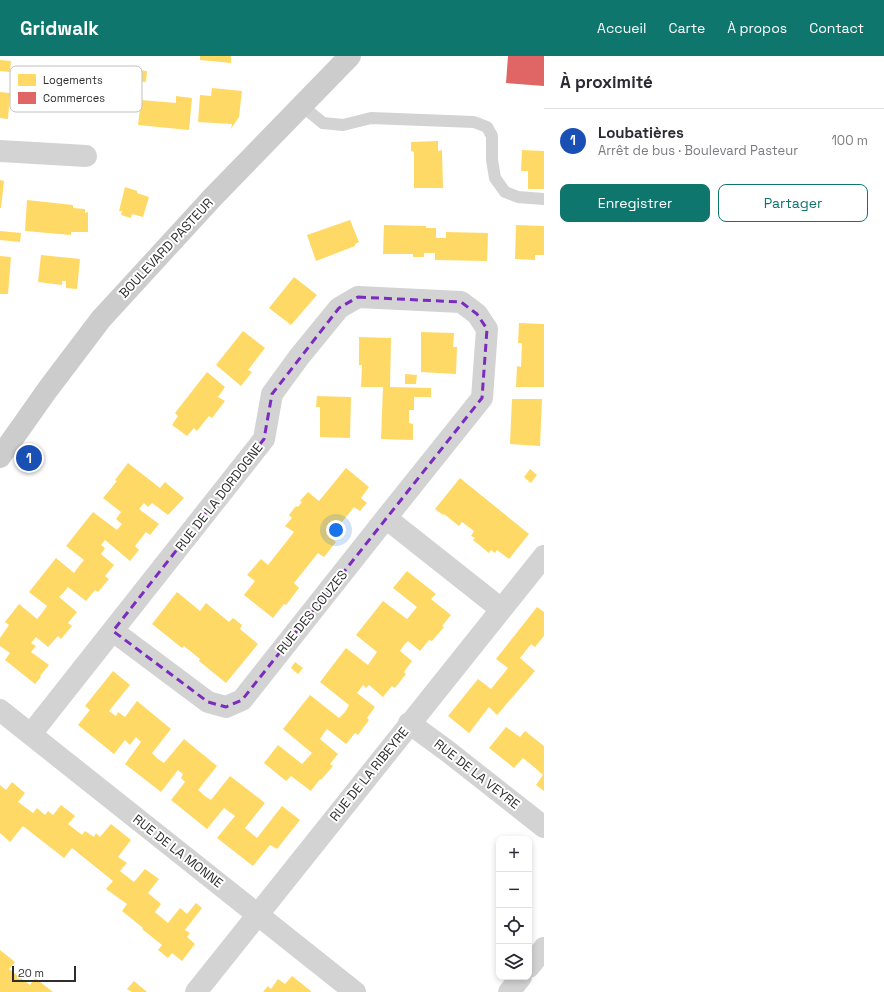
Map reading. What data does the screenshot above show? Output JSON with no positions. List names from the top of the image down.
{
  "streets": {
    "main road": ["BOULEVARD PASTEUR"],
    "street": [
      "RUE DE LA DORDOGNE",
      "RUE DES COUZES",
      "RUE DE LA RIBEYRE",
      "RUE DE LA VEYRE",
      "RUE DE LA MONNE"
    ]
  },
  "crossings": [
    ["RUE DE LA DORDOGNE", "RUE DES COUZES"],
    ["RUE DE LA DORDOGNE", "RUE DE LA MONNE"],
    ["RUE DE LA RIBEYRE", "RUE DE LA VEYRE"],
    ["RUE DE LA RIBEYRE", "RUE DE LA MONNE"]
  ],
  "legend": ["Logements", "Commerces"],
  "scale_bar": "20 m",
  "page": {
    "header": "Gridwalk",
    "nav": [
      "Accueil",
      "Carte",
      "À propos",
      "Contact"
    ],
    "heading": "À proximité",
    "list": [
      {
        "mark": "1",
        "name": "Loubatières",
        "note": "Arrêt de bus · Boulevard Pasteur",
        "value": "100 m"
      }
    ],
    "buttons": ["Enregistrer", "Partager"],
    "pins": "1",
    "map_buttons": ["+", "−"],
    "scale": "20 m"
  }
}
